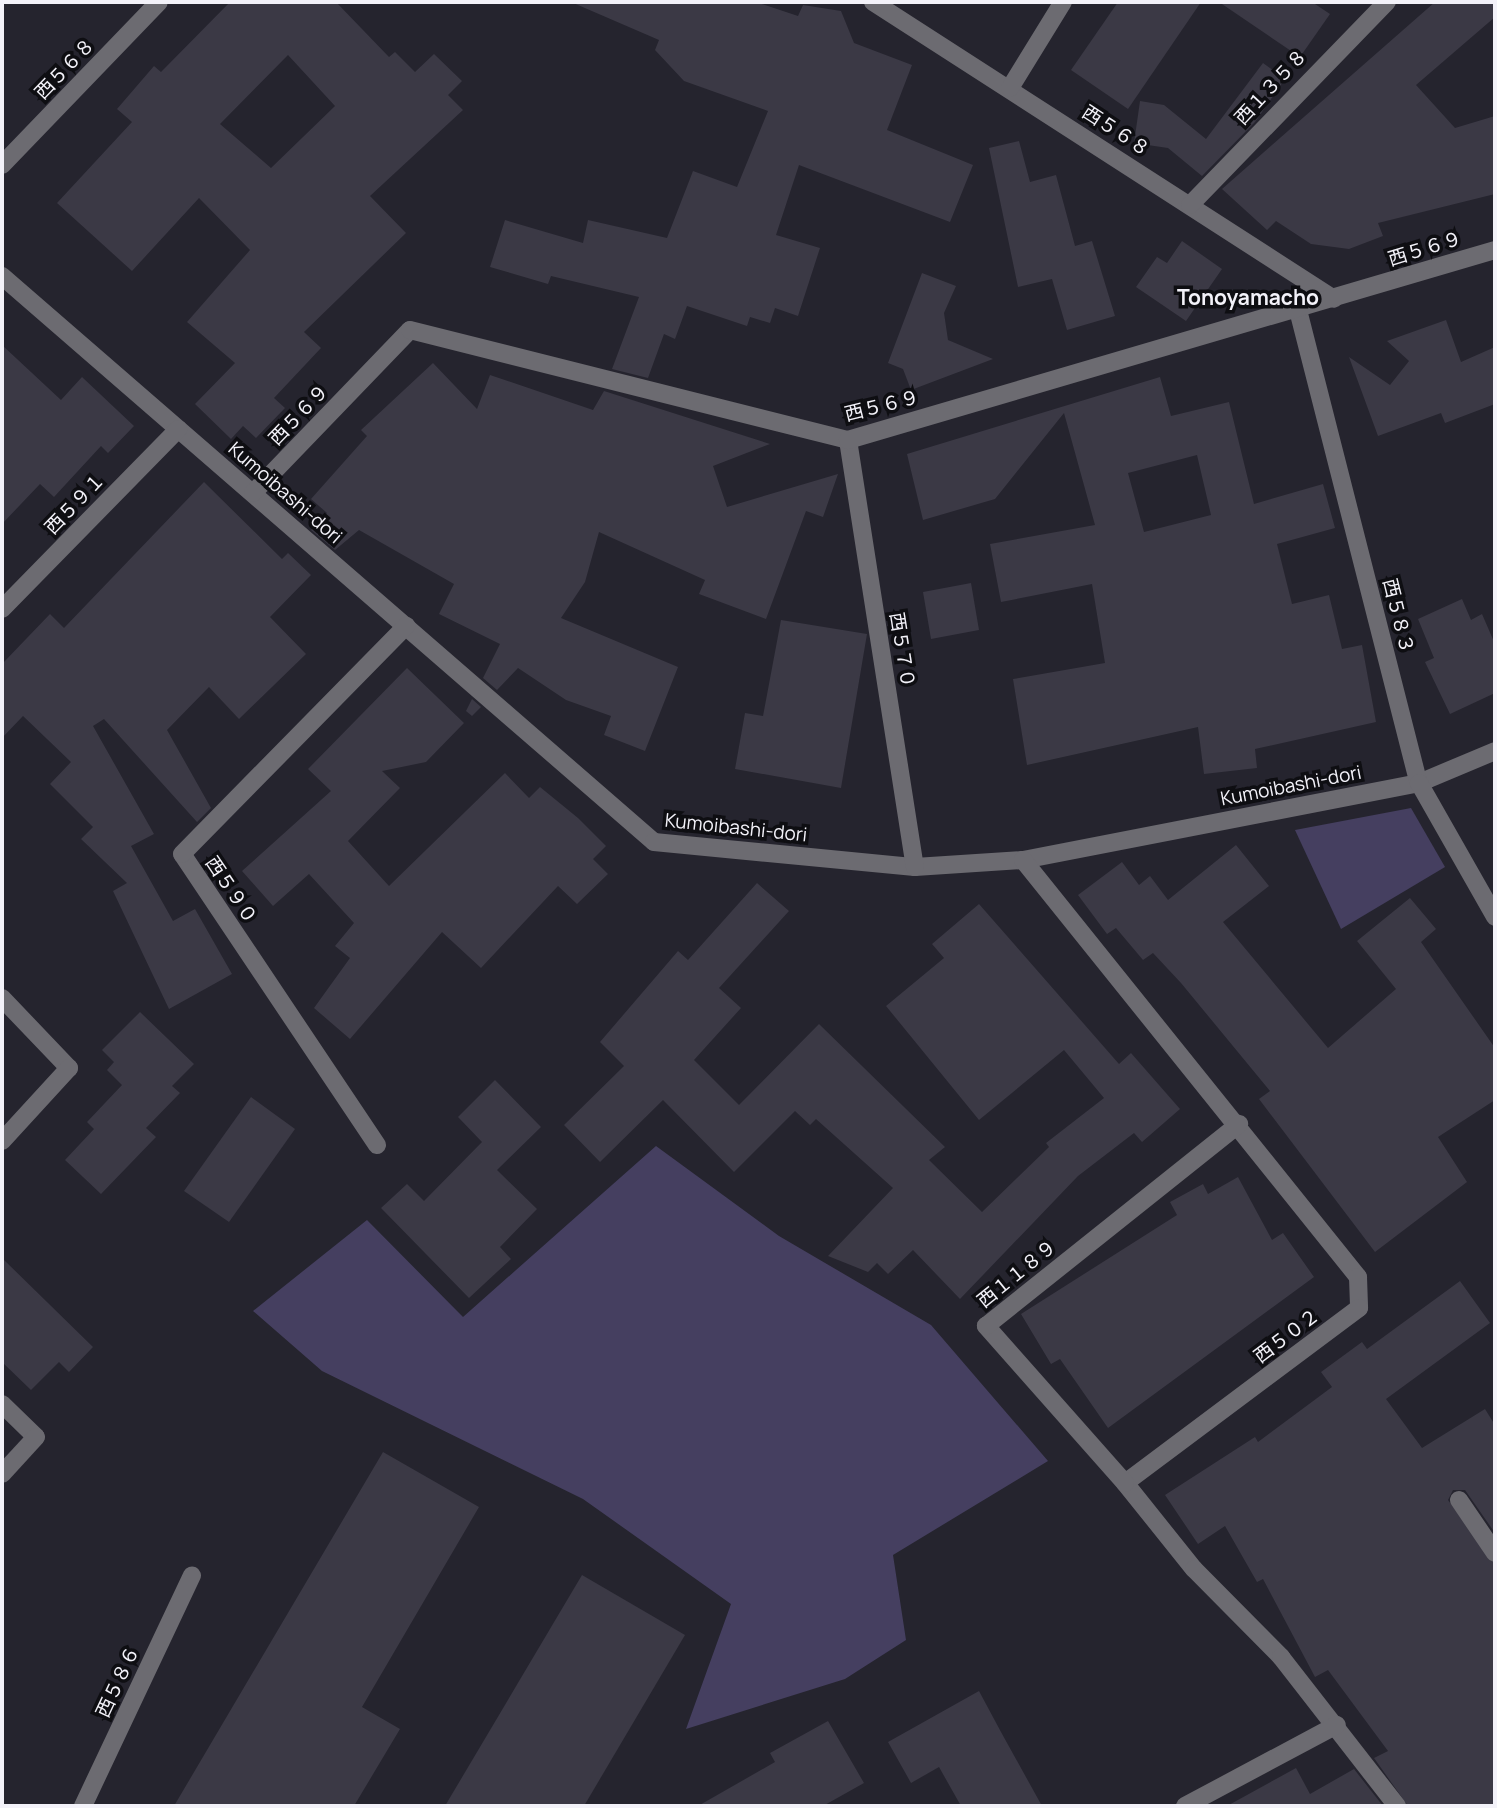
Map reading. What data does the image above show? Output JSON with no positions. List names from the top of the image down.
{
  "streets": {
    "street": [
      "西５６８",
      "西１３５８",
      "西５６９",
      "Kumoibashi-dori",
      "西５９１",
      "西５８３",
      "西５７０",
      "西５９０",
      "西１１８９",
      "西５０２",
      "西５８６"
    ]
  },
  "crossings": [
    ["西５６８", "西１３５８"],
    ["西５６８", "西５６９"],
    ["西５６９", "Kumoibashi-dori"],
    ["西５６９", "西５８３"],
    ["西５６９", "西５７０"],
    ["Kumoibashi-dori", "西５９１"],
    ["Kumoibashi-dori", "西５８３"],
    ["Kumoibashi-dori", "西５７０"],
    ["Kumoibashi-dori", "西５９０"],
    ["Kumoibashi-dori", "西５０２"],
    ["西１１８９", "西５０２"]
  ],
  "districts": ["Tonoyamacho"]
}
